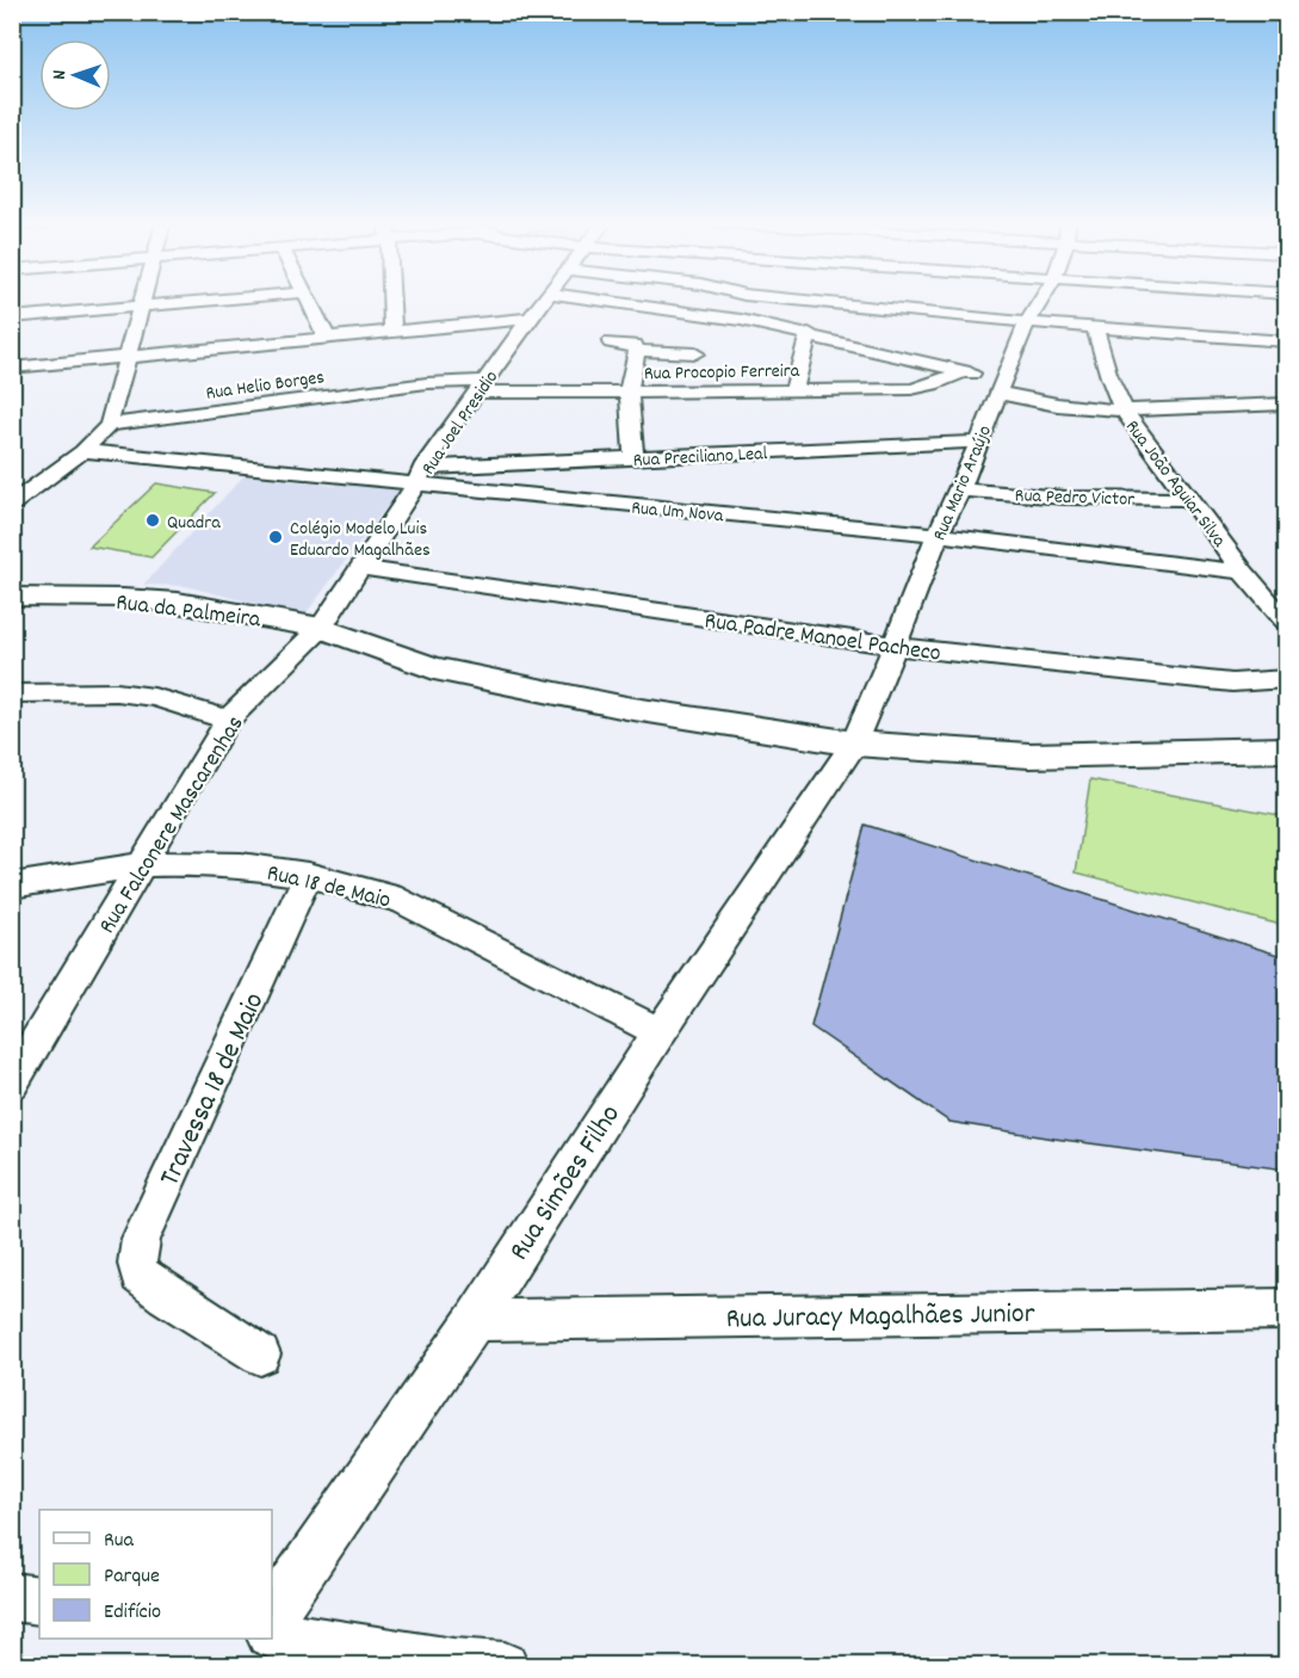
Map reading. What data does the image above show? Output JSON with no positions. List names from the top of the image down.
{
  "streets": {
    "main road": ["Rua da Palmeira"],
    "street": [
      "Rua Procopio Ferreira",
      "Rua Helio Borges",
      "Rua Joel Presidio",
      "Rua Preciliano Leal",
      "Rua Mario Araújo",
      "Rua João Aguiar Silva",
      "Rua Pedro Victor",
      "Rua Um Nova",
      "Rua Padre Manoel Pacheco",
      "Rua Falconere Mascarenhas",
      "Rua 18 de Maio",
      "Travessa 18 de Maio",
      "Rua Simões Filho",
      "Rua Juracy Magalhães Junior"
    ]
  },
  "crossings": [
    ["Rua Procopio Ferreira", "Rua Helio Borges"],
    ["Rua Procopio Ferreira", "Rua Joel Presidio"],
    ["Rua Helio Borges", "Rua Joel Presidio"],
    ["Rua Joel Presidio", "Rua Preciliano Leal"],
    ["Rua Joel Presidio", "Rua Um Nova"],
    ["Rua Joel Presidio", "Rua da Palmeira"],
    ["Rua Joel Presidio", "Rua Padre Manoel Pacheco"],
    ["Rua Joel Presidio", "Rua Falconere Mascarenhas"],
    ["Rua Preciliano Leal", "Rua Mario Araújo"],
    ["Rua Preciliano Leal", "Rua Um Nova"],
    ["Rua Mario Araújo", "Rua Pedro Victor"],
    ["Rua Mario Araújo", "Rua Um Nova"],
    ["Rua Mario Araújo", "Rua da Palmeira"],
    ["Rua Mario Araújo", "Rua Padre Manoel Pacheco"],
    ["Rua Mario Araújo", "Rua Simões Filho"],
    ["Rua João Aguiar Silva", "Rua Pedro Victor"],
    ["Rua João Aguiar Silva", "Rua Um Nova"],
    ["Rua da Palmeira", "Rua Falconere Mascarenhas"],
    ["Rua da Palmeira", "Rua Simões Filho"],
    ["Rua Falconere Mascarenhas", "Rua 18 de Maio"],
    ["Rua 18 de Maio", "Travessa 18 de Maio"],
    ["Rua 18 de Maio", "Rua Simões Filho"],
    ["Rua Simões Filho", "Rua Juracy Magalhães Junior"]
  ],
  "places": ["Quadra", "Colégio Modelo Luis Eduardo Magalhães"],
  "legend": ["Rua", "Parque", "Edifício"],
  "north": "left"
}
